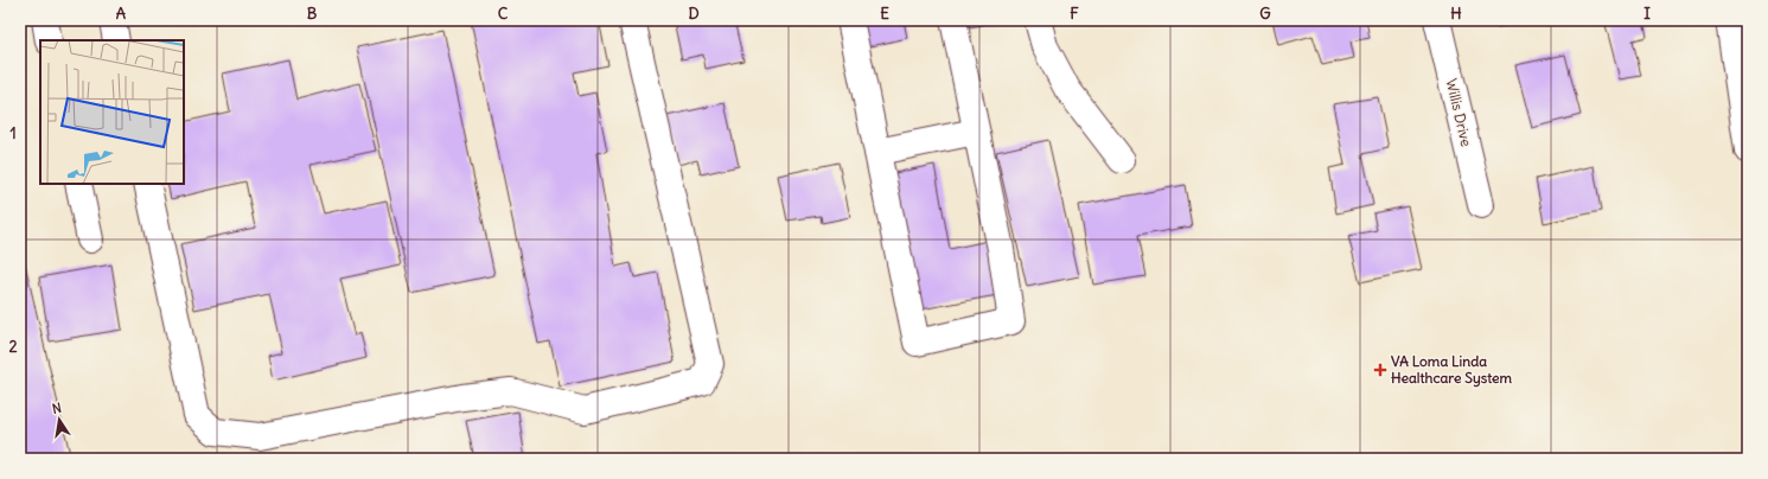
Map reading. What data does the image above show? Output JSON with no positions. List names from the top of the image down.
{
  "streets": {
    "street": ["Willis Drive"]
  },
  "places": {
    "health": ["VA Loma Linda Healthcare System"]
  },
  "north": "top",
  "grid": {
    "columns": [
      "A",
      "B",
      "C",
      "D",
      "E",
      "F",
      "G",
      "H",
      "I"
    ],
    "rows": ["1", "2"]
  }
}
